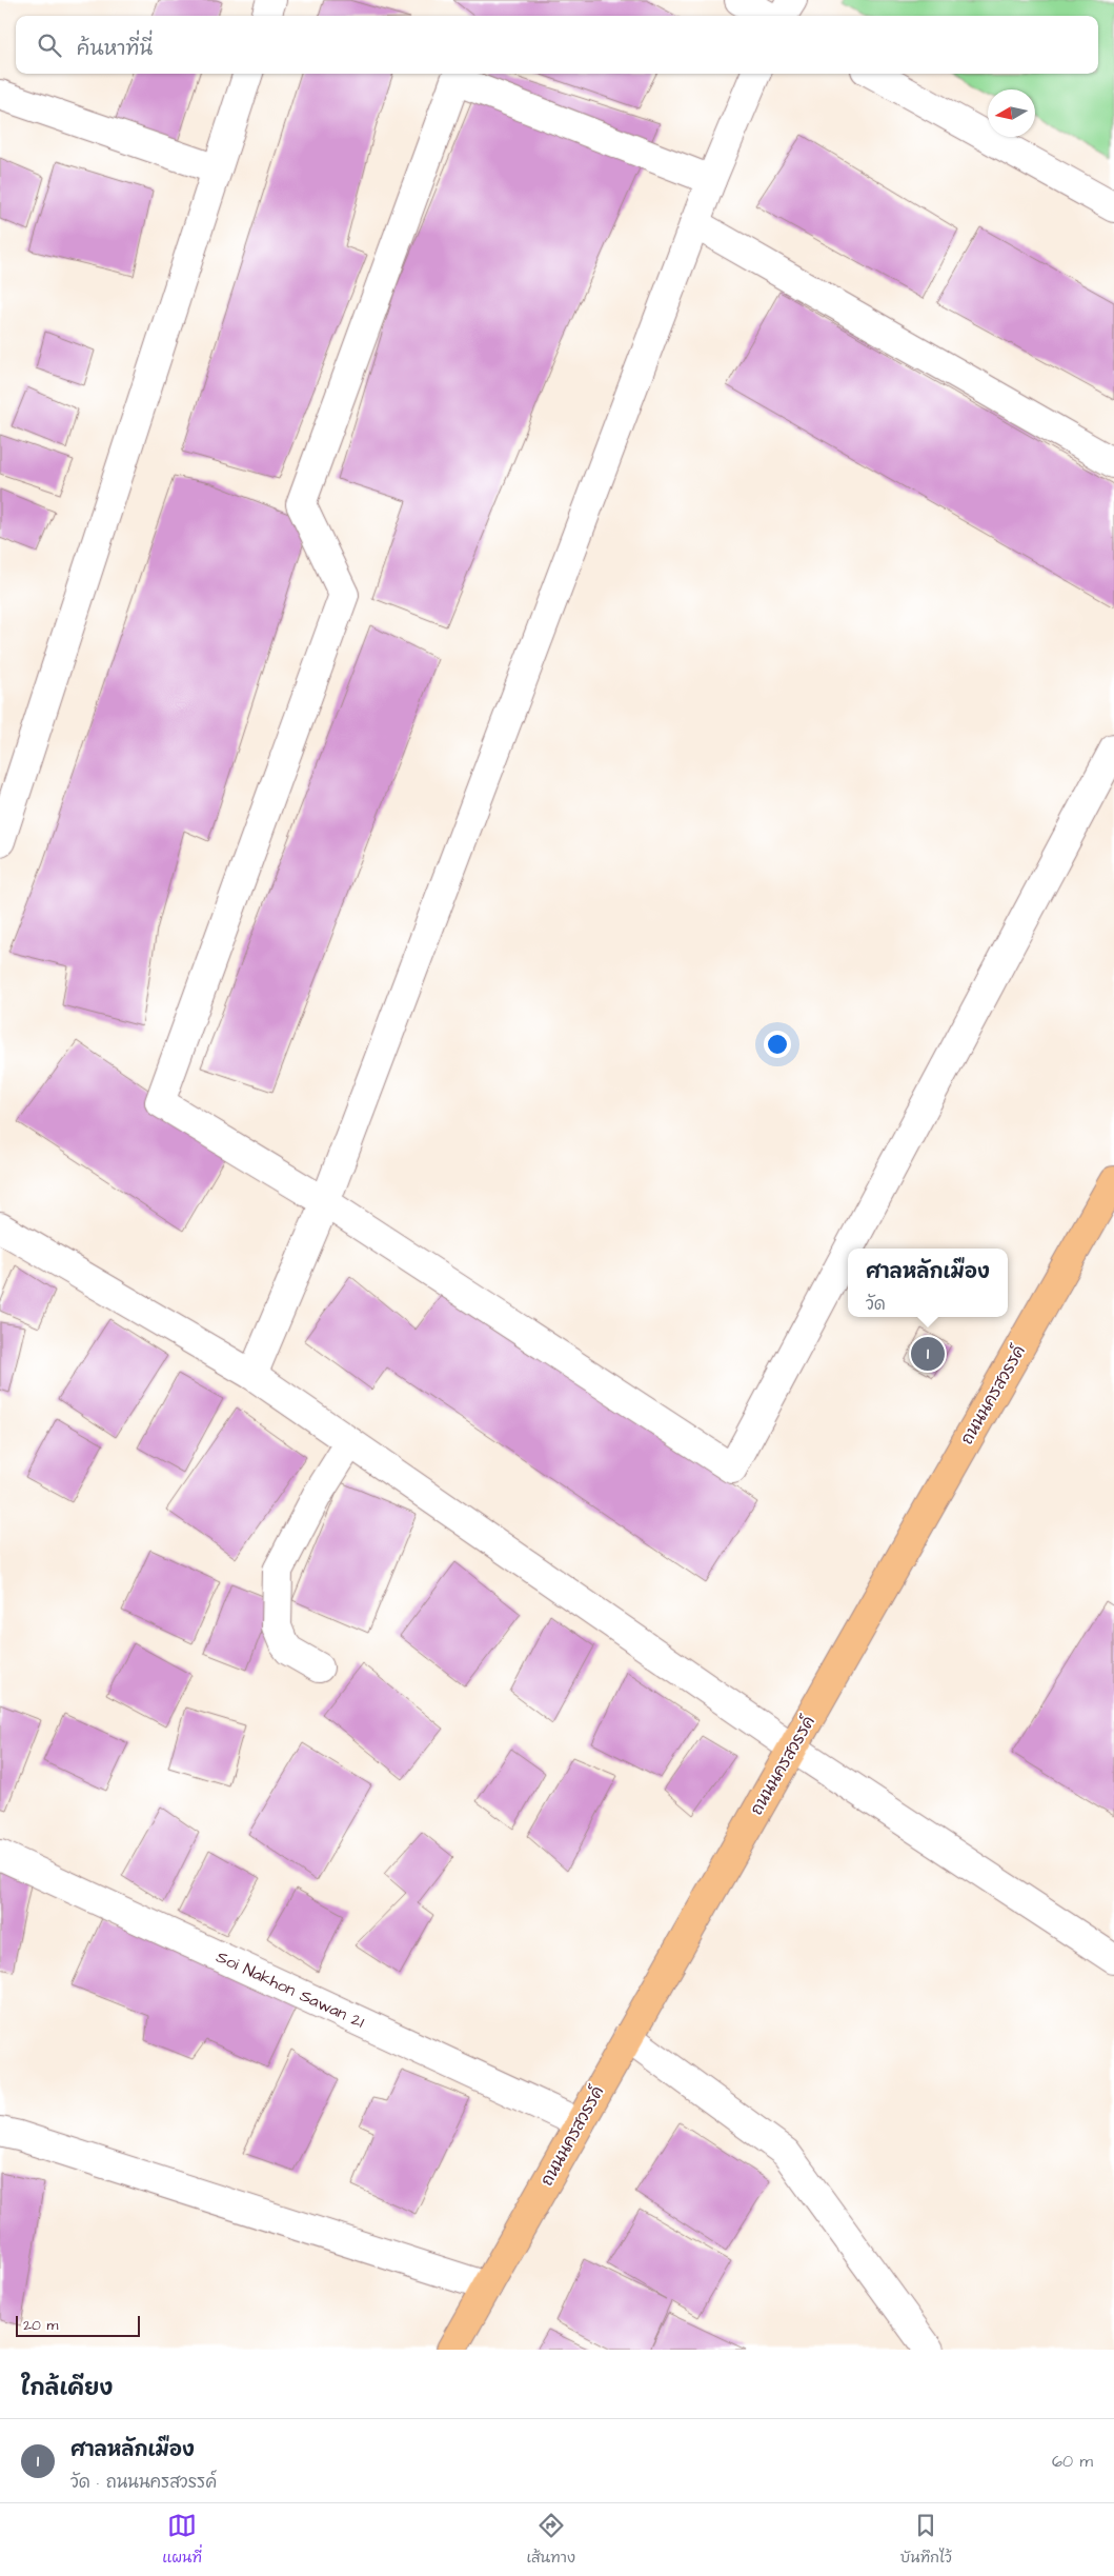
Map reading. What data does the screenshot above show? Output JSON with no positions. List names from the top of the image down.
{
  "streets": {
    "main road": ["ถนนนครสวรรค์"],
    "street": ["Soi Nakhon Sawan 21"]
  },
  "crossings": [
    ["ถนนนครสวรรค์", "Soi Nakhon Sawan 21"]
  ],
  "scale_bar": "20 m",
  "north": "left",
  "page": {
    "search": "ค้นหาที่นี่",
    "popup": ["ศาลหลักเมือง", "วัด"],
    "pins": "1",
    "scale": "20 m",
    "heading": "ใกล้เคียง",
    "list": [
      {
        "mark": "1",
        "name": "ศาลหลักเมือง",
        "note": "วัด · ถนนนครสวรรค์",
        "value": "60 m"
      }
    ],
    "nav": ["แผนที่", "เส้นทาง", "บันทึกไว้"]
  }
}
